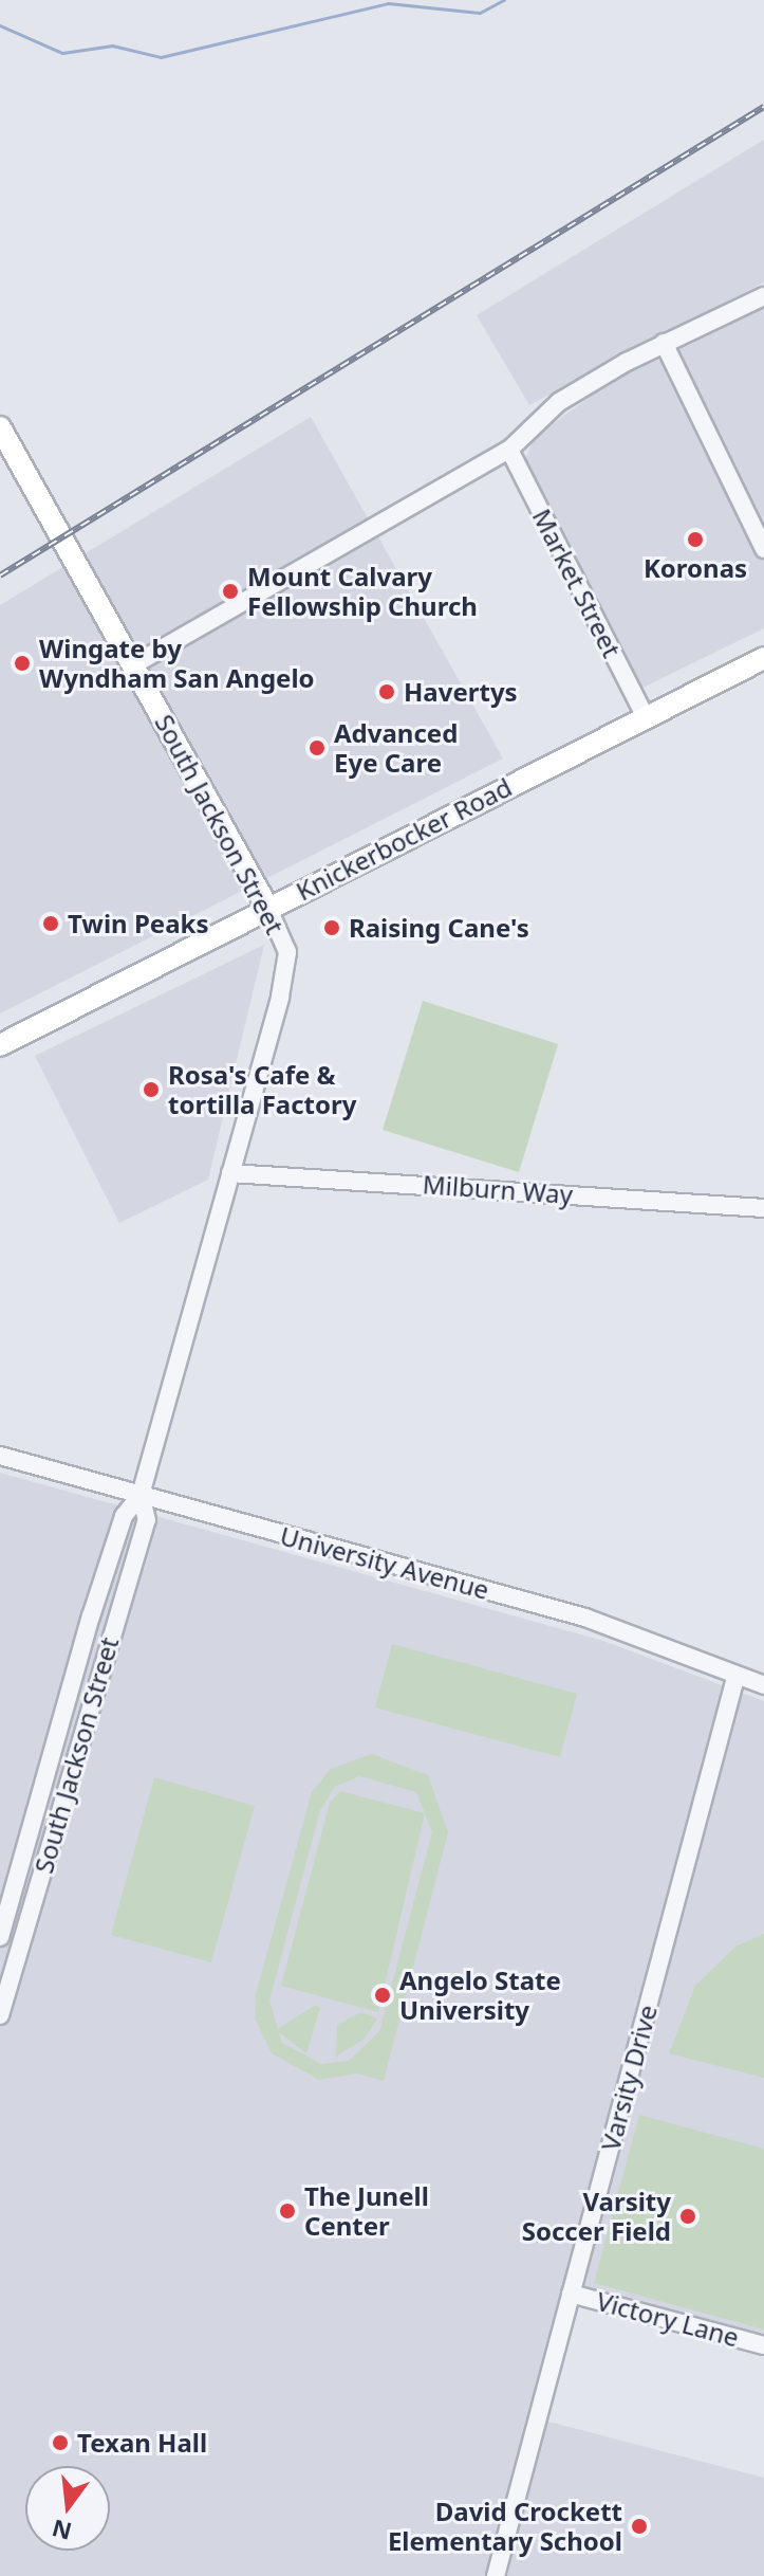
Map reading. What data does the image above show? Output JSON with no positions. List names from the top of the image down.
{
  "streets": {
    "main road": ["South Jackson Street", "Knickerbocker Road"],
    "street": [
      "Market Street",
      "Milburn Way",
      "University Avenue",
      "Varsity Drive",
      "Victory Lane"
    ]
  },
  "crossings": [
    ["Market Street", "Knickerbocker Road"],
    ["South Jackson Street", "Knickerbocker Road"],
    ["South Jackson Street", "Milburn Way"],
    ["South Jackson Street", "University Avenue"],
    ["University Avenue", "Varsity Drive"],
    ["Varsity Drive", "Victory Lane"]
  ],
  "places": [
    "Koronas",
    "Mount Calvary Fellowship Church",
    "Wingate by Wyndham San Angelo",
    "Havertys",
    "Advanced Eye Care",
    "Twin Peaks",
    "Raising Cane's",
    "Rosa's Cafe & tortilla Factory",
    "Angelo State University",
    "The Junell Center",
    "Varsity Soccer Field",
    "Texan Hall",
    "David Crockett Elementary School"
  ],
  "north": "bottom"
}
